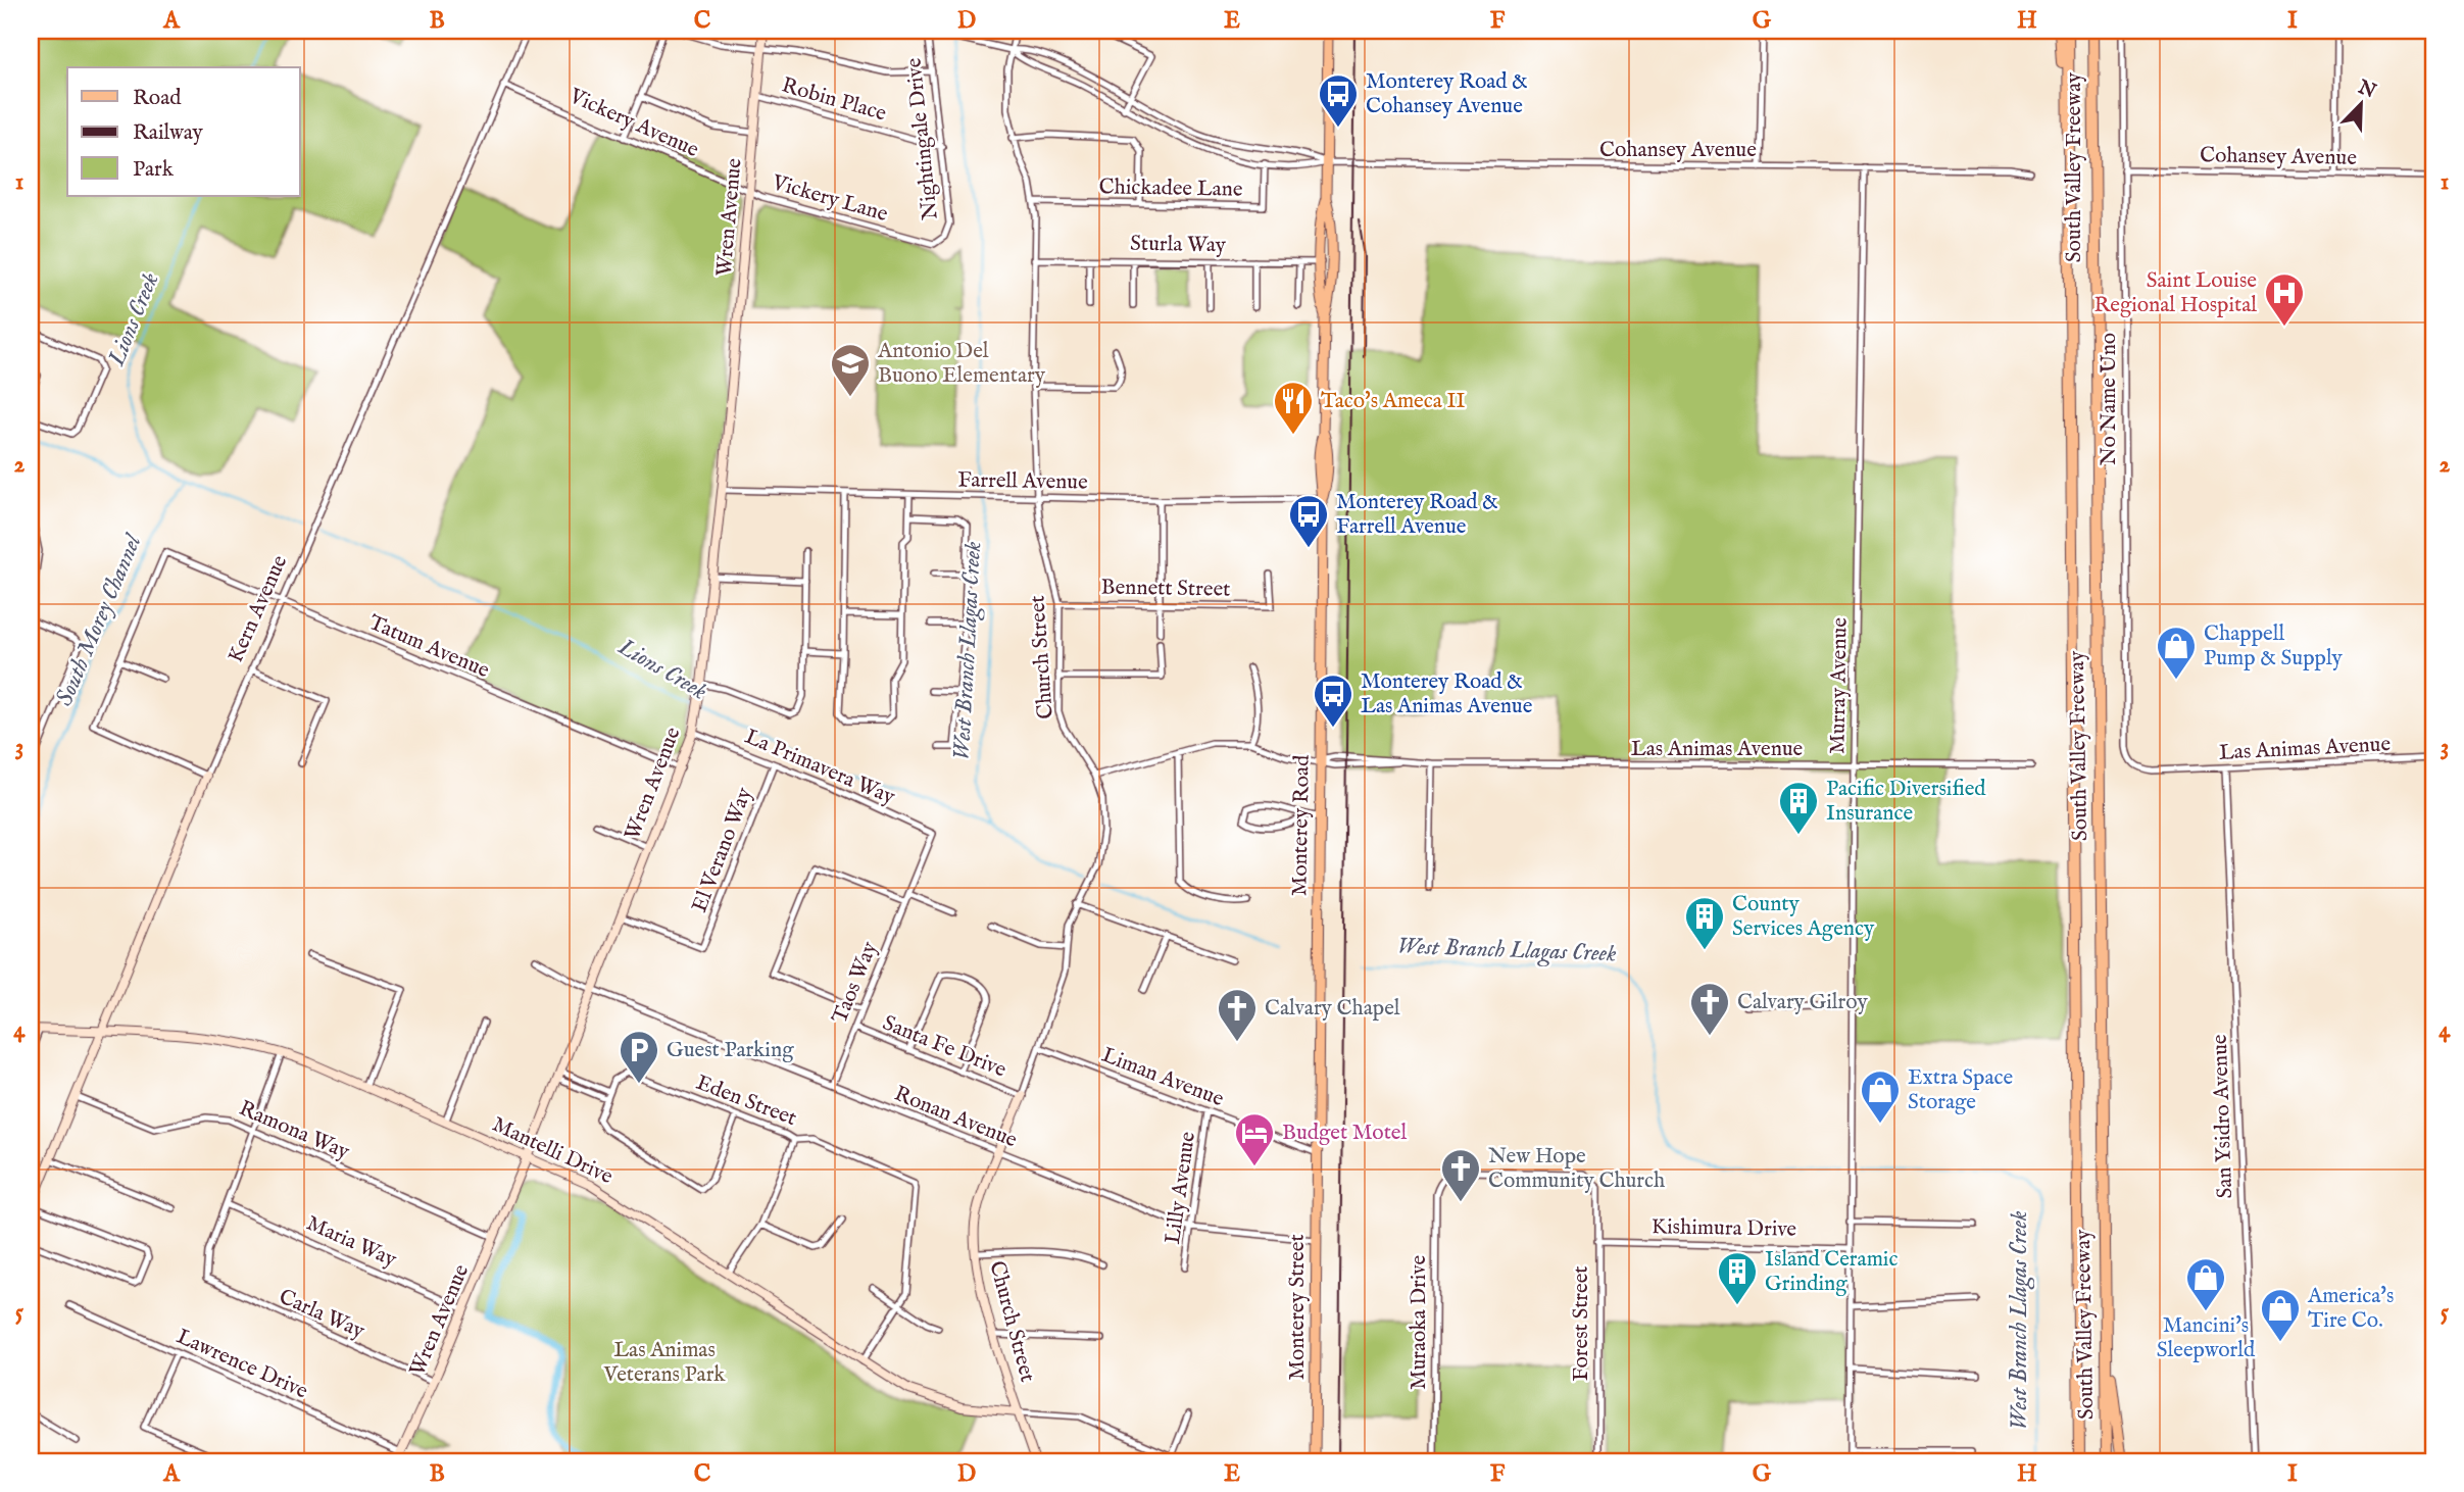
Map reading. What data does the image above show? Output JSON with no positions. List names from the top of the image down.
{
  "streets": {
    "highway": ["South Valley Freeway"],
    "main road": ["Monterey Road", "Monterey Street"],
    "street": [
      "Robin Place",
      "Vickery Avenue",
      "Nightingale Drive",
      "Cohansey Avenue",
      "Chickadee Lane",
      "Vickery Lane",
      "Wren Avenue",
      "Sturla Way",
      "No Name Uno",
      "Farrell Avenue",
      "Bennett Street",
      "Kern Avenue",
      "Tatum Avenue",
      "Church Street",
      "Murray Avenue",
      "Las Animas Avenue",
      "La Primavera Way",
      "El Verano Way",
      "Taos Way",
      "Santa Fe Drive",
      "Liman Avenue",
      "Eden Street",
      "San Ysidro Avenue",
      "Ronan Avenue",
      "Ramona Way",
      "Mantelli Drive",
      "Lilly Avenue",
      "Kishimura Drive",
      "Maria Way",
      "Carla Way",
      "Muraoka Drive",
      "Forest Street",
      "Lawrence Drive"
    ]
  },
  "crossings": [
    ["Robin Place", "Nightingale Drive"],
    ["Robin Place", "Wren Avenue"],
    ["Vickery Avenue", "Vickery Lane"],
    ["Vickery Avenue", "Wren Avenue"],
    ["Vickery Avenue", "Kern Avenue"],
    ["Nightingale Drive", "Cohansey Avenue"],
    ["Nightingale Drive", "Vickery Lane"],
    ["Cohansey Avenue", "Chickadee Lane"],
    ["Cohansey Avenue", "No Name Uno"],
    ["Cohansey Avenue", "Church Street"],
    ["Cohansey Avenue", "Murray Avenue"],
    ["Cohansey Avenue", "Monterey Road"],
    ["Chickadee Lane", "Church Street"],
    ["Vickery Lane", "Wren Avenue"],
    ["Wren Avenue", "Farrell Avenue"],
    ["Wren Avenue", "Tatum Avenue"],
    ["Wren Avenue", "La Primavera Way"],
    ["Wren Avenue", "El Verano Way"],
    ["Wren Avenue", "Ronan Avenue"],
    ["Wren Avenue", "Ramona Way"],
    ["Wren Avenue", "Mantelli Drive"],
    ["Wren Avenue", "Maria Way"],
    ["Wren Avenue", "Carla Way"],
    ["Wren Avenue", "Lawrence Drive"],
    ["Sturla Way", "Church Street"],
    ["Sturla Way", "Monterey Road"],
    ["No Name Uno", "Las Animas Avenue"],
    ["Farrell Avenue", "Church Street"],
    ["Farrell Avenue", "Monterey Road"],
    ["Bennett Street", "Church Street"],
    ["Kern Avenue", "Tatum Avenue"],
    ["Kern Avenue", "Ramona Way"],
    ["Kern Avenue", "Mantelli Drive"],
    ["Church Street", "Santa Fe Drive"],
    ["Church Street", "Liman Avenue"],
    ["Church Street", "Ronan Avenue"],
    ["Church Street", "Mantelli Drive"],
    ["Murray Avenue", "Las Animas Avenue"],
    ["Murray Avenue", "Kishimura Drive"],
    ["Las Animas Avenue", "Monterey Road"],
    ["Las Animas Avenue", "San Ysidro Avenue"],
    ["La Primavera Way", "El Verano Way"],
    ["La Primavera Way", "Taos Way"],
    ["Monterey Road", "Liman Avenue"],
    ["Monterey Road", "Monterey Street"],
    ["Taos Way", "Santa Fe Drive"],
    ["Taos Way", "Ronan Avenue"],
    ["Liman Avenue", "Lilly Avenue"],
    ["Liman Avenue", "Monterey Street"],
    ["Ronan Avenue", "Lilly Avenue"],
    ["Ronan Avenue", "Monterey Street"],
    ["Kishimura Drive", "Forest Street"],
    ["Maria Way", "Carla Way"],
    ["Muraoka Drive", "Forest Street"]
  ],
  "water": ["Lions Creek", "South Morey Channel", "West Branch Llagas Creek"],
  "parks": ["Las Animas Veterans Park"],
  "places": {
    "bus stop": ["Monterey Road & Cohansey Avenue", "Monterey Road & Farrell Avenue", "Monterey Road & Las Animas Avenue"],
    "hospital": ["Saint Louise Regional Hospital"],
    "school or university": ["Antonio Del Buono Elementary"],
    "restaurant": ["Taco's Ameca II"],
    "shop": [
      "Chappell Pump & Supply",
      "Extra Space Storage",
      "Mancini's Sleepworld",
      "America's Tire Co."
    ],
    "building": ["Pacific Diversified Insurance", "County Services Agency", "Island Ceramic Grinding"],
    "church": ["Calvary Gilroy", "Calvary Chapel", "New Hope Community Church"],
    "parking": ["Guest Parking"],
    "hotel": ["Budget Motel"]
  },
  "legend": ["Road", "Railway", "Park"],
  "north": "top right",
  "grid": {
    "columns": [
      "A",
      "B",
      "C",
      "D",
      "E",
      "F",
      "G",
      "H",
      "I"
    ],
    "rows": [
      "1",
      "2",
      "3",
      "4",
      "5"
    ]
  }
}
